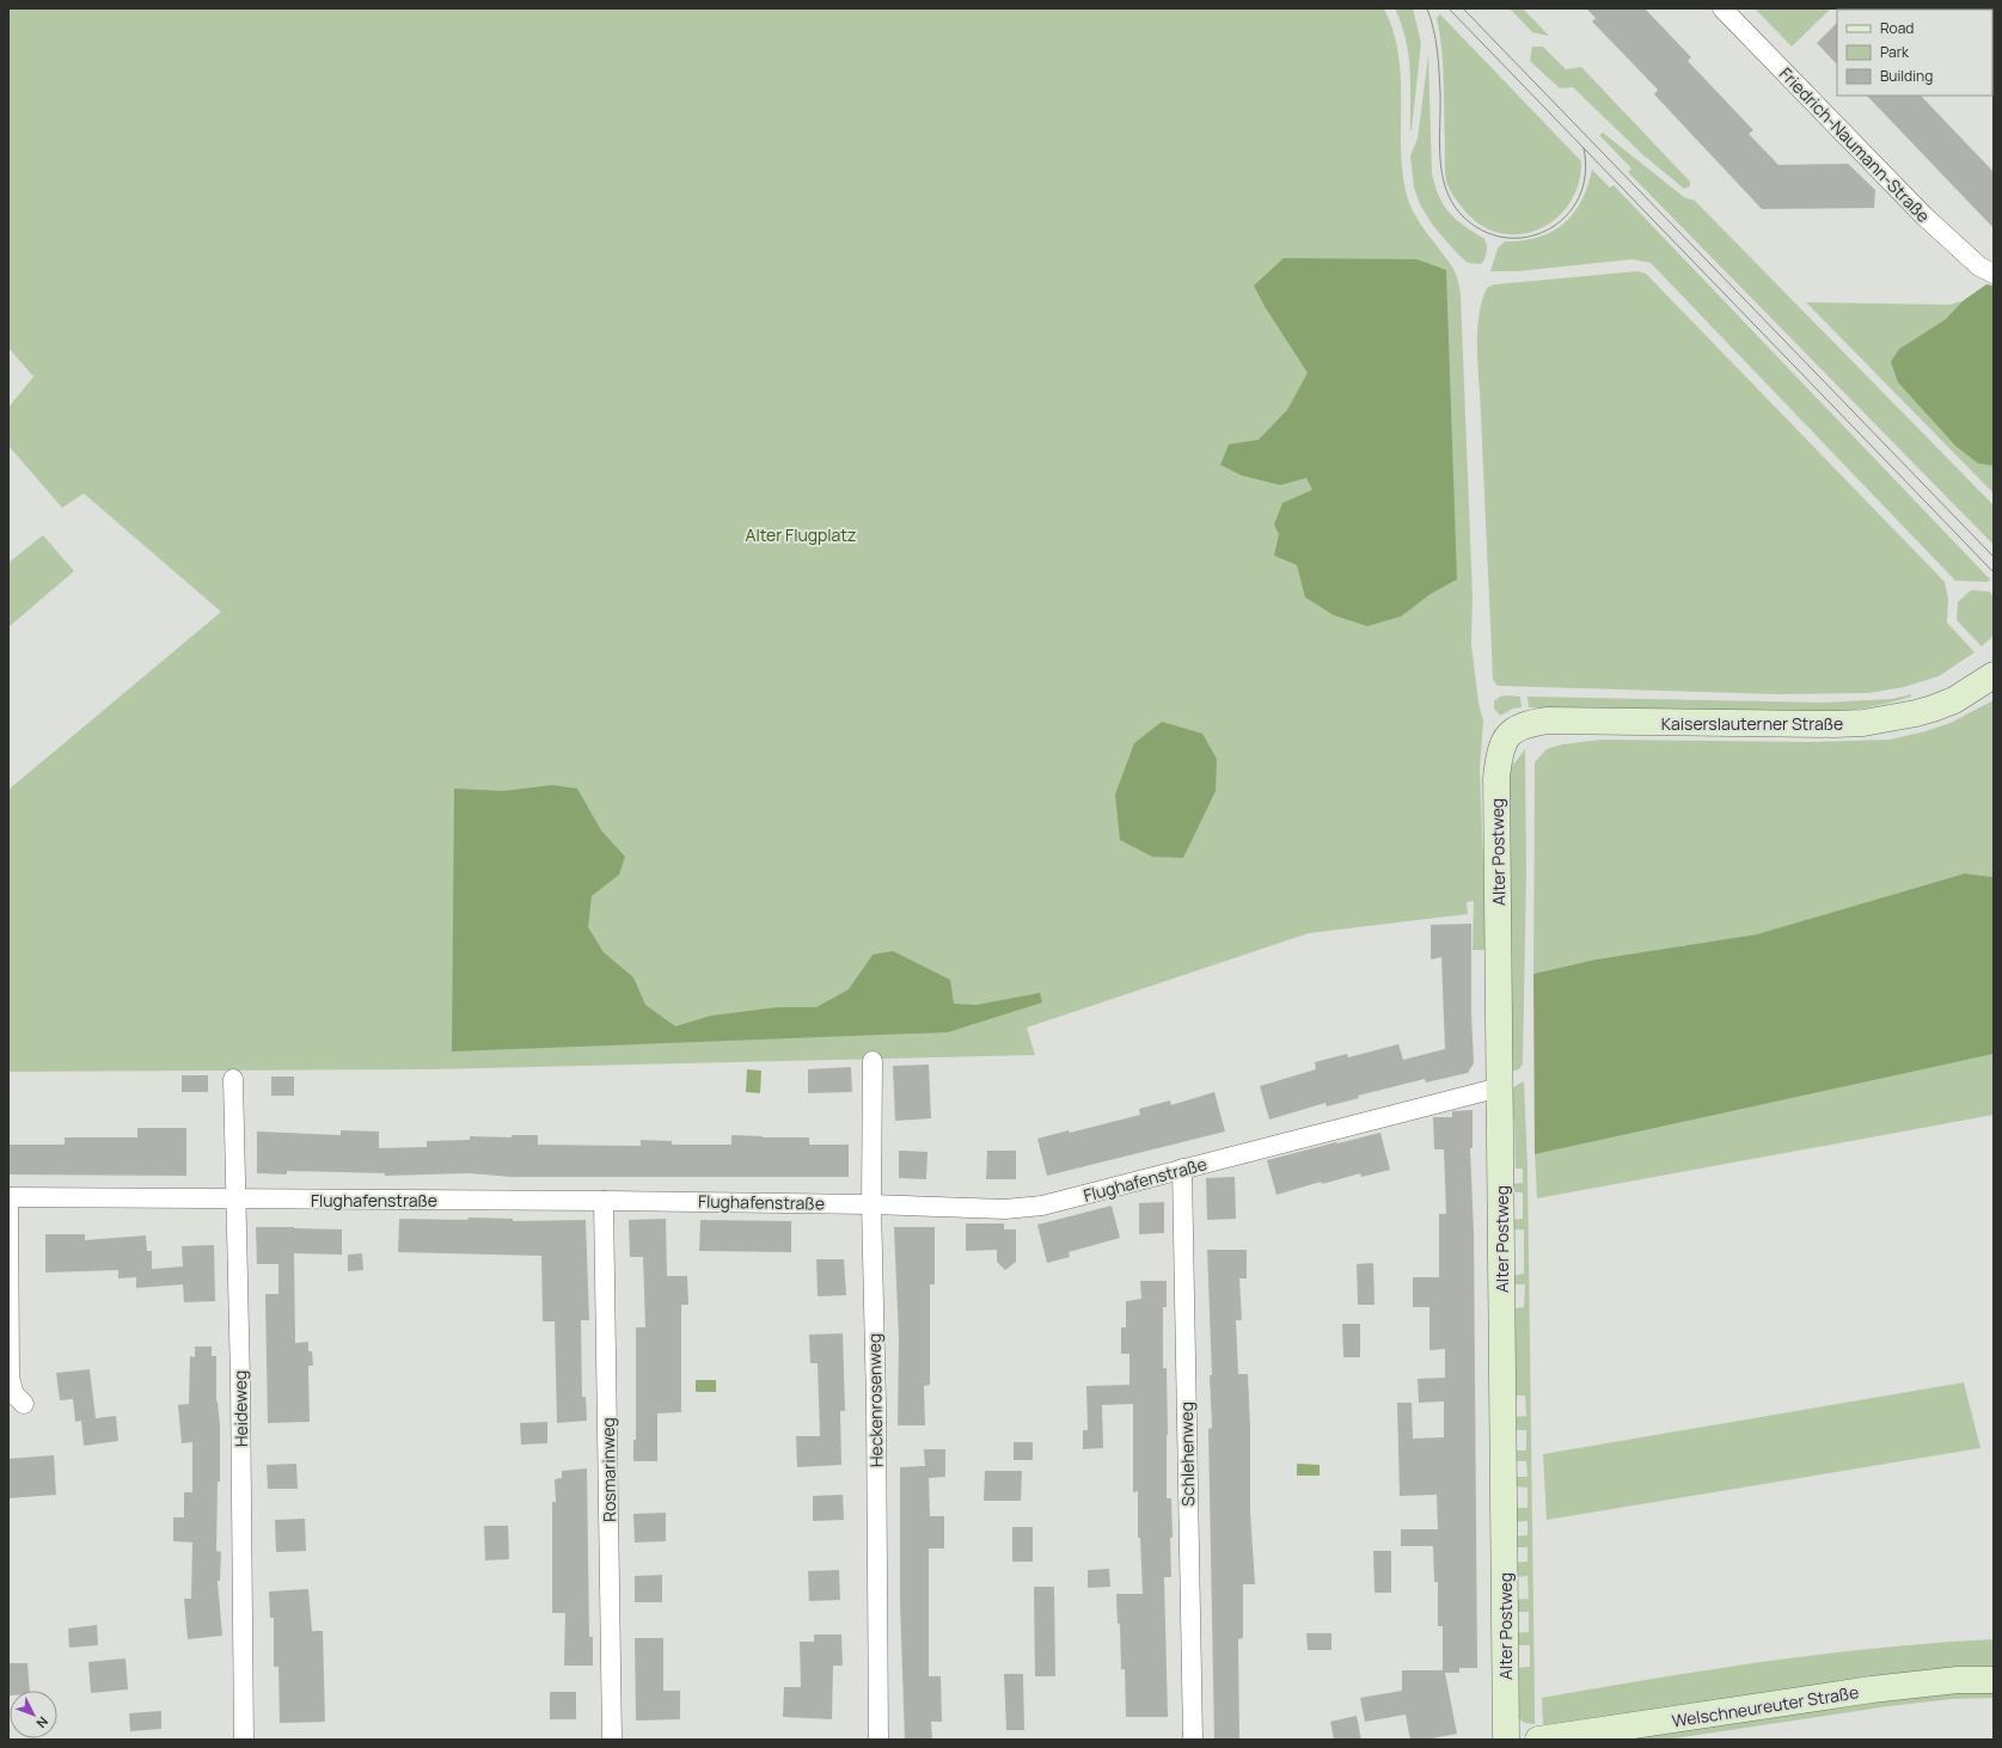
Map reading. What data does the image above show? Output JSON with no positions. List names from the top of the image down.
{
  "streets": {
    "main road": ["Kaiserslauterner Straße", "Alter Postweg", "Welschneureuter Straße"],
    "street": [
      "Friedrich-Naumann-Straße",
      "Flughafenstraße",
      "Heckenrosenweg",
      "Heideweg",
      "Schlehenweg",
      "Rosmarinweg"
    ]
  },
  "crossings": [
    ["Kaiserslauterner Straße", "Alter Postweg"],
    ["Alter Postweg", "Flughafenstraße"],
    ["Flughafenstraße", "Heckenrosenweg"],
    ["Flughafenstraße", "Heideweg"],
    ["Flughafenstraße", "Schlehenweg"],
    ["Flughafenstraße", "Rosmarinweg"]
  ],
  "parks": ["Alter Flugplatz"],
  "legend": ["Road", "Park", "Building"],
  "north": "bottom right"
}
